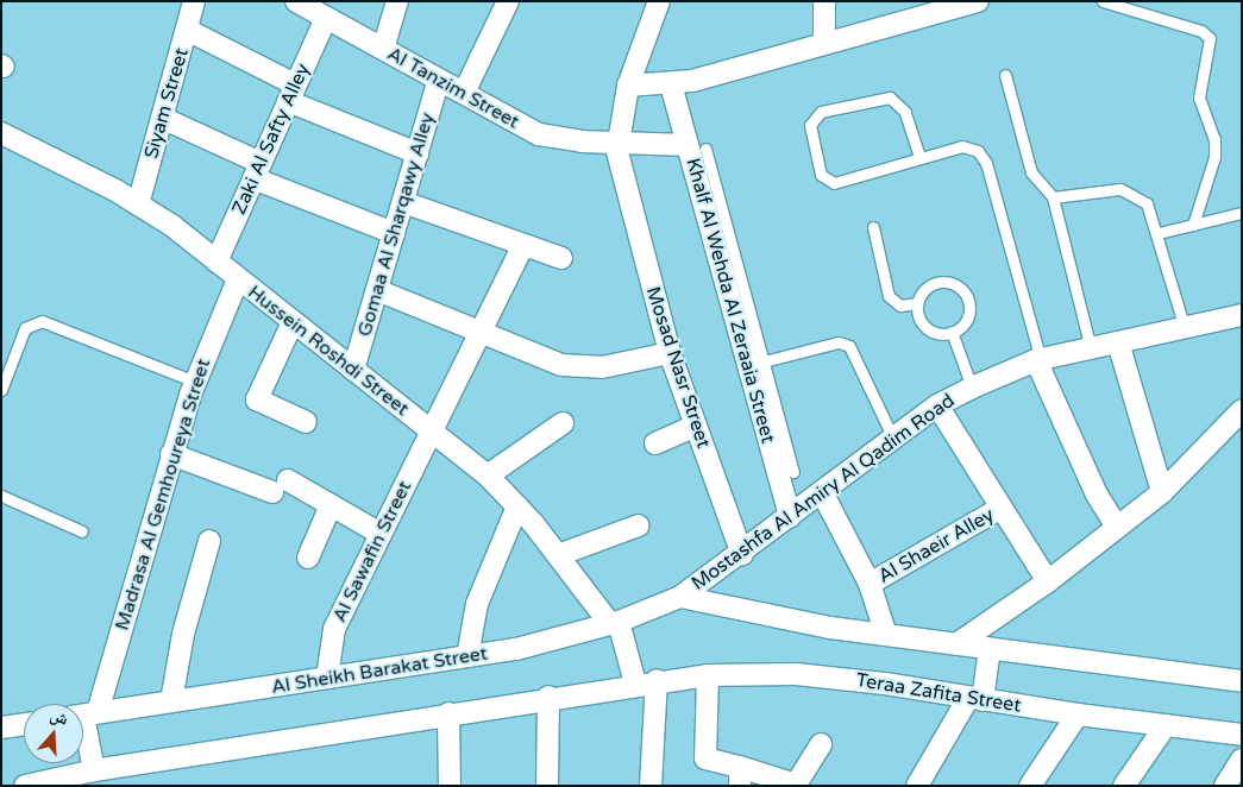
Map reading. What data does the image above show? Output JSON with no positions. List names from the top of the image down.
{
  "streets": {
    "street": [
      "Al Tanzim Street",
      "Siyam Street",
      "Zaki Al Safty Alley",
      "Gomaa Al Sharqawy Alley",
      "Khalf Al Wehda Al Zeraaia Street",
      "Hussein Roshdi Street",
      "Mosad Nasr Street",
      "Mostashfa Al Amiry Al Qadim Road",
      "Madrasa Al Gemhoureya Street",
      "Al Shaeir Alley",
      "Al Sawafin Street",
      "Al Sheikh Barakat Street",
      "Teraa Zafita Street"
    ]
  },
  "crossings": [
    ["Al Tanzim Street", "Zaki Al Safty Alley"],
    ["Al Tanzim Street", "Gomaa Al Sharqawy Alley"],
    ["Al Tanzim Street", "Khalf Al Wehda Al Zeraaia Street"],
    ["Al Tanzim Street", "Mosad Nasr Street"],
    ["Siyam Street", "Hussein Roshdi Street"],
    ["Zaki Al Safty Alley", "Hussein Roshdi Street"],
    ["Gomaa Al Sharqawy Alley", "Hussein Roshdi Street"],
    ["Khalf Al Wehda Al Zeraaia Street", "Mostashfa Al Amiry Al Qadim Road"],
    ["Hussein Roshdi Street", "Madrasa Al Gemhoureya Street"],
    ["Hussein Roshdi Street", "Al Sawafin Street"],
    ["Hussein Roshdi Street", "Al Sheikh Barakat Street"],
    ["Mosad Nasr Street", "Mostashfa Al Amiry Al Qadim Road"],
    ["Mostashfa Al Amiry Al Qadim Road", "Al Sheikh Barakat Street"],
    ["Madrasa Al Gemhoureya Street", "Al Sheikh Barakat Street"],
    ["Al Sawafin Street", "Al Sheikh Barakat Street"]
  ],
  "north": "top"
}
